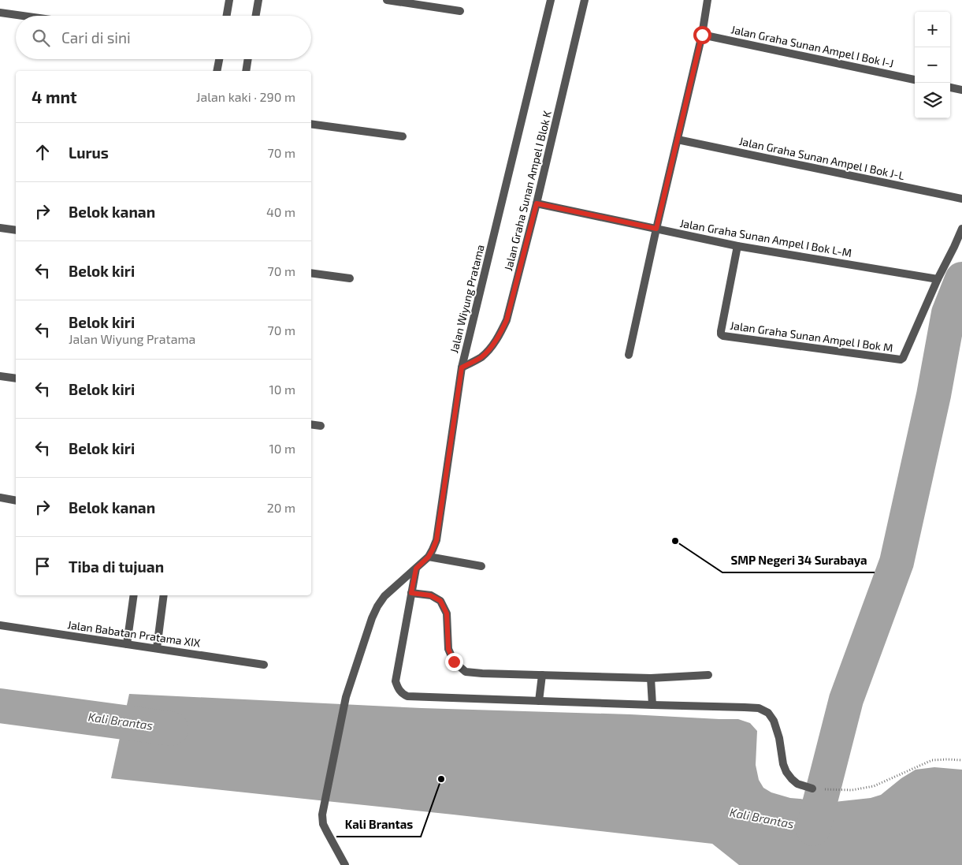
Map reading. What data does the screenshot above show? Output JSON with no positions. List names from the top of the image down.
{
  "streets": {
    "street": [
      "Jalan Graha Sunan Ampel I Bok I-J",
      "Jalan Graha Sunan Ampel I Bok J-L",
      "Jalan Graha Sunan Ampel I Blok K",
      "Jalan Graha Sunan Ampel I Bok L-M",
      "Jalan Wiyung Pratama",
      "Jalan Graha Sunan Ampel I Bok M",
      "Jalan Babatan Pratama XIX"
    ]
  },
  "crossings": [
    ["Jalan Graha Sunan Ampel I Blok K", "Jalan Graha Sunan Ampel I Bok L-M"],
    ["Jalan Graha Sunan Ampel I Blok K", "Jalan Wiyung Pratama"],
    ["Jalan Graha Sunan Ampel I Bok L-M", "Jalan Graha Sunan Ampel I Bok M"]
  ],
  "water": ["Kali Brantas"],
  "places": ["SMP Negeri 34 Surabaya", "Kali Brantas"],
  "page": {
    "map_buttons": ["+", "−"],
    "search": "Cari di sini",
    "heading": ["4 mnt", "Jalan kaki · 290 m"],
    "list": [
      ["Lurus", "70 m"],
      ["Belok kanan", "40 m"],
      ["Belok kiri", "70 m"],
      ["Belok kiri", "Jalan Wiyung Pratama", "70 m"],
      ["Belok kiri", "10 m"],
      ["Belok kiri", "10 m"],
      ["Belok kanan", "20 m"],
      "Tiba di tujuan"
    ]
  }
}
